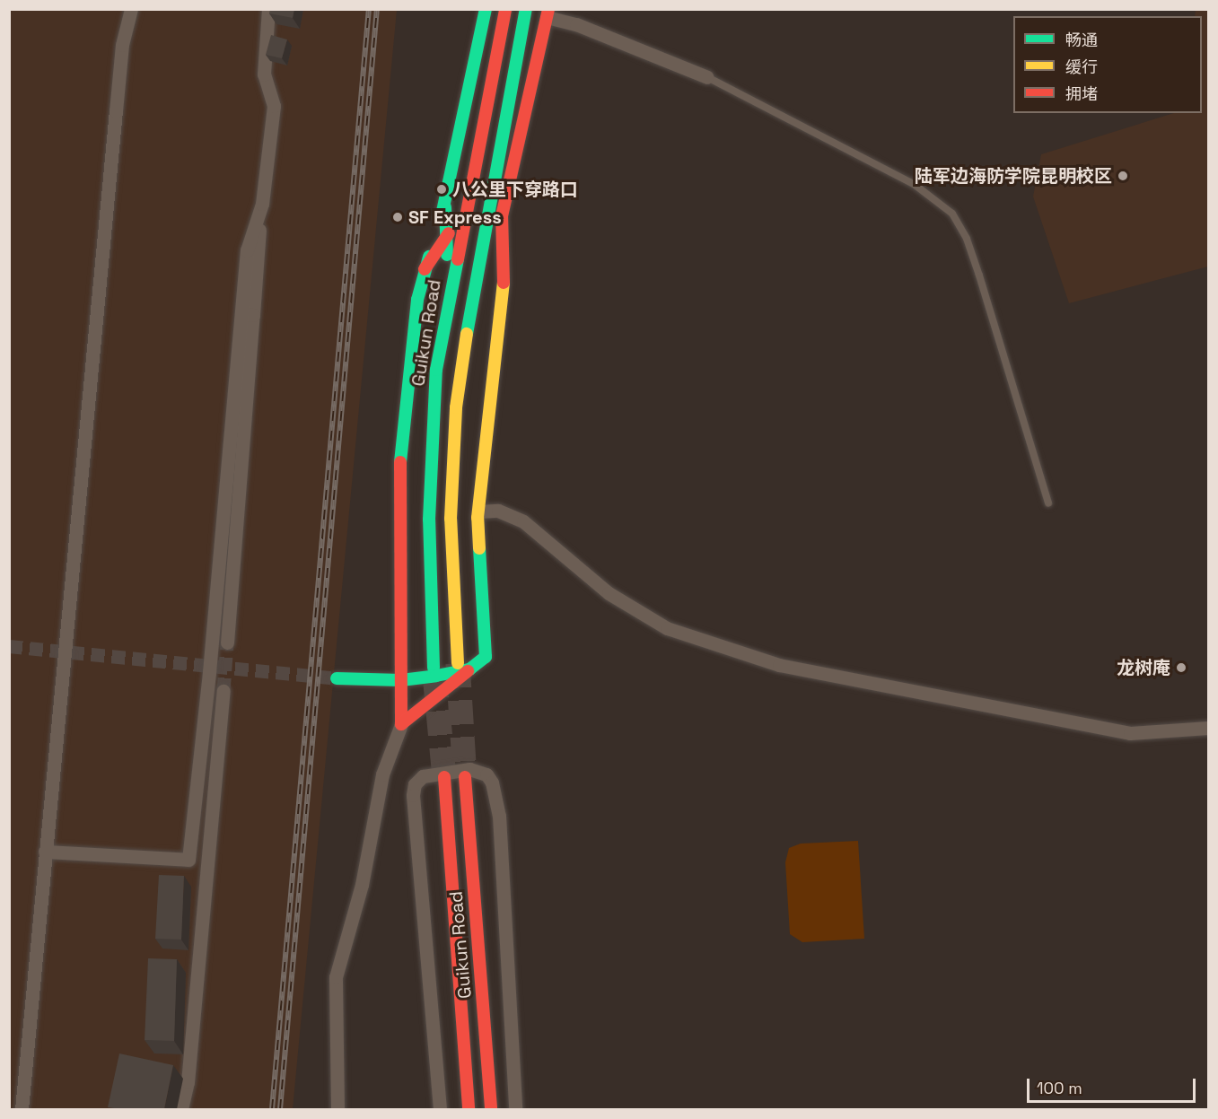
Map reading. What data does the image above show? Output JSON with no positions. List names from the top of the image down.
{
  "streets": {
    "main road": ["Guikun Road"]
  },
  "places": [
    "陆军边海防学院昆明校区",
    "八公里下穿路口",
    "SF Express",
    "龙树庵"
  ],
  "legend": ["畅通", "缓行", "拥堵"],
  "scale_bar": "100 m"
}
